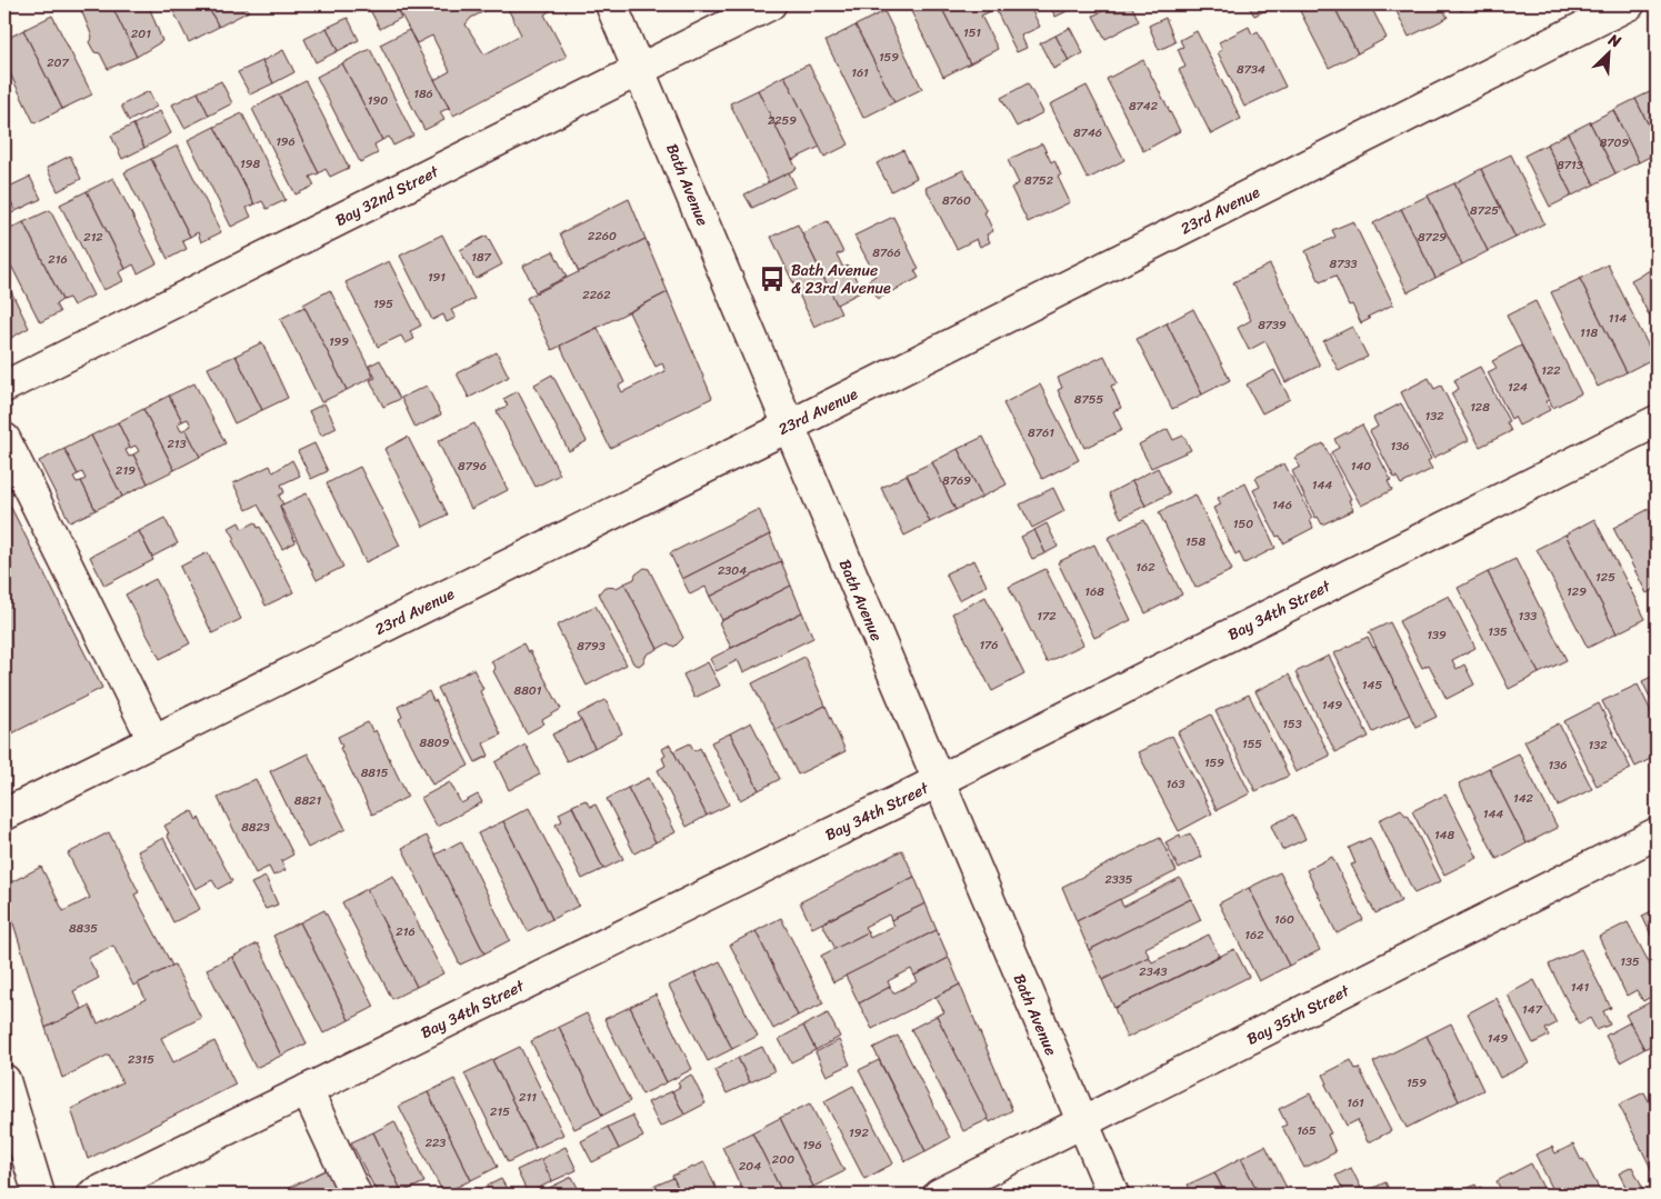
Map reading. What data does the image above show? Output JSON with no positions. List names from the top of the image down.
{
  "streets": {
    "street": [
      "Bath Avenue",
      "Bay 32nd Street",
      "23rd Avenue",
      "Bay 34th Street",
      "Bay 35th Street"
    ]
  },
  "crossings": [
    ["Bath Avenue", "Bay 32nd Street"],
    ["Bath Avenue", "23rd Avenue"],
    ["Bath Avenue", "Bay 34th Street"],
    ["Bath Avenue", "Bay 35th Street"]
  ],
  "places": {
    "bus stop": ["Bath Avenue & 23rd Avenue"]
  },
  "house_numbers": [
    "151",
    "201",
    "159",
    "207",
    "8734",
    "161",
    "186",
    "190",
    "8742",
    "2259",
    "8746",
    "196",
    "8709",
    "198",
    "8713",
    "8752",
    "8760",
    "8725",
    "2260",
    "212",
    "8729",
    "8766",
    "187",
    "216",
    "8733",
    "191",
    "2262",
    "195",
    "114",
    "8739",
    "118",
    "199",
    "122",
    "124",
    "8755",
    "128",
    "132",
    "8761",
    "213",
    "136",
    "8796",
    "140",
    "219",
    "8769",
    "144",
    "146",
    "150",
    "158",
    "162",
    "2304",
    "125",
    "168",
    "129",
    "172",
    "133",
    "135",
    "139",
    "176",
    "8793",
    "145",
    "8801",
    "149",
    "153",
    "8809",
    "155",
    "132",
    "159",
    "136",
    "8815",
    "163",
    "142",
    "8821",
    "144",
    "8823",
    "148",
    "2335",
    "160",
    "8835",
    "216",
    "162",
    "135",
    "2343",
    "141",
    "147",
    "149",
    "2315",
    "159",
    "211",
    "161",
    "215",
    "165",
    "192",
    "223",
    "196",
    "200",
    "204"
  ],
  "north": "top right"
}
